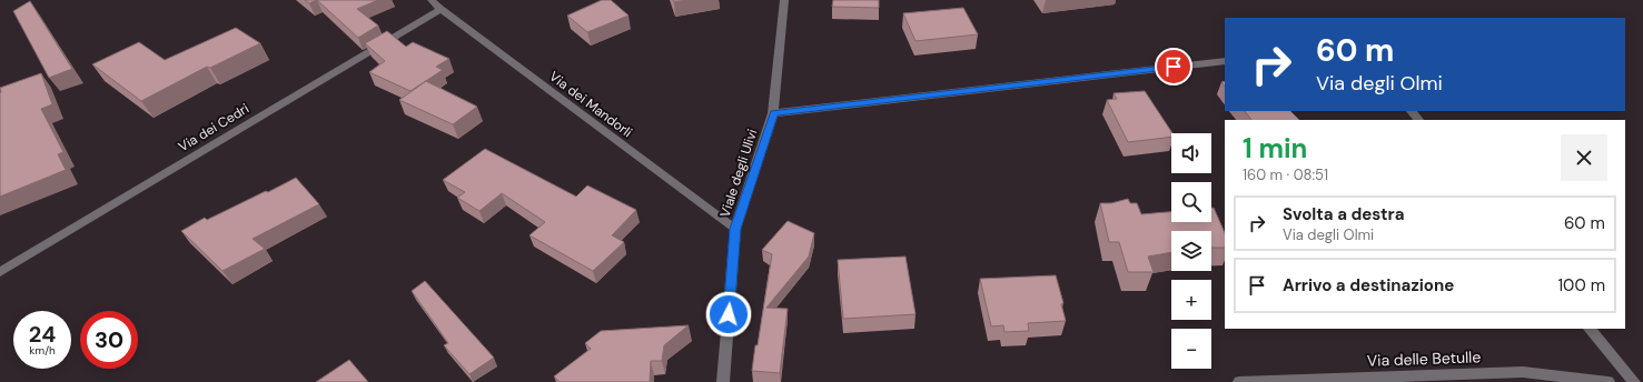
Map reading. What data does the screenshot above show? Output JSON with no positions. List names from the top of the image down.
{
  "streets": {
    "street": [
      "Via dei Mandorli",
      "Via dei Cedri",
      "Viale degli Ulivi",
      "Via delle Betulle"
    ]
  },
  "crossings": [
    ["Via dei Mandorli", "Via dei Cedri"],
    ["Via dei Mandorli", "Viale degli Ulivi"]
  ],
  "page": {
    "turn": ["60 m", "Via degli Olmi"],
    "heading": ["1 min", "160 m · 08:51"],
    "map_buttons": ["+", "−"],
    "list": [
      {
        "name": "Svolta a destra",
        "note": "Via degli Olmi",
        "value": "60 m"
      },
      {
        "name": "Arrivo a destinazione",
        "value": "100 m"
      }
    ],
    "speed": "24 km/h",
    "limit": "30"
  }
}
